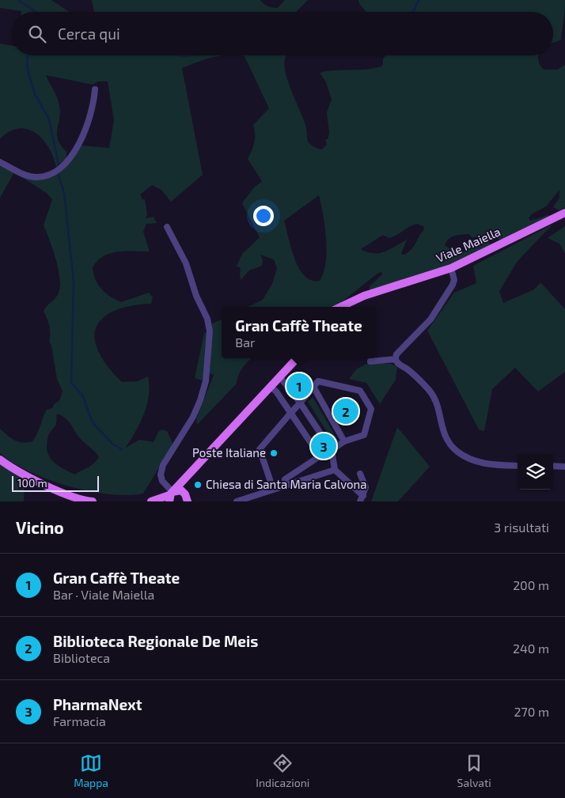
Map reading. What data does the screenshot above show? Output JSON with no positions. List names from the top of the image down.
{
  "streets": {
    "main road": ["Viale Maiella"]
  },
  "places": ["Poste Italiane", "Chiesa di Santa Maria Calvona"],
  "scale_bar": "100 m",
  "page": {
    "search": "Cerca qui",
    "popup": ["Gran Caffè Theate", "Bar"],
    "pins": ["1", "2", "3"],
    "scale": "100 m",
    "heading": ["Vicino", "3 risultati"],
    "list": [
      {
        "mark": "1",
        "name": "Gran Caffè Theate",
        "note": "Bar · Viale Maiella",
        "value": "200 m"
      },
      {
        "mark": "2",
        "name": "Biblioteca Regionale De Meis",
        "note": "Biblioteca",
        "value": "240 m"
      },
      {
        "mark": "3",
        "name": "PharmaNext",
        "note": "Farmacia",
        "value": "270 m"
      }
    ],
    "nav": ["Mappa", "Indicazioni", "Salvati"]
  }
}
